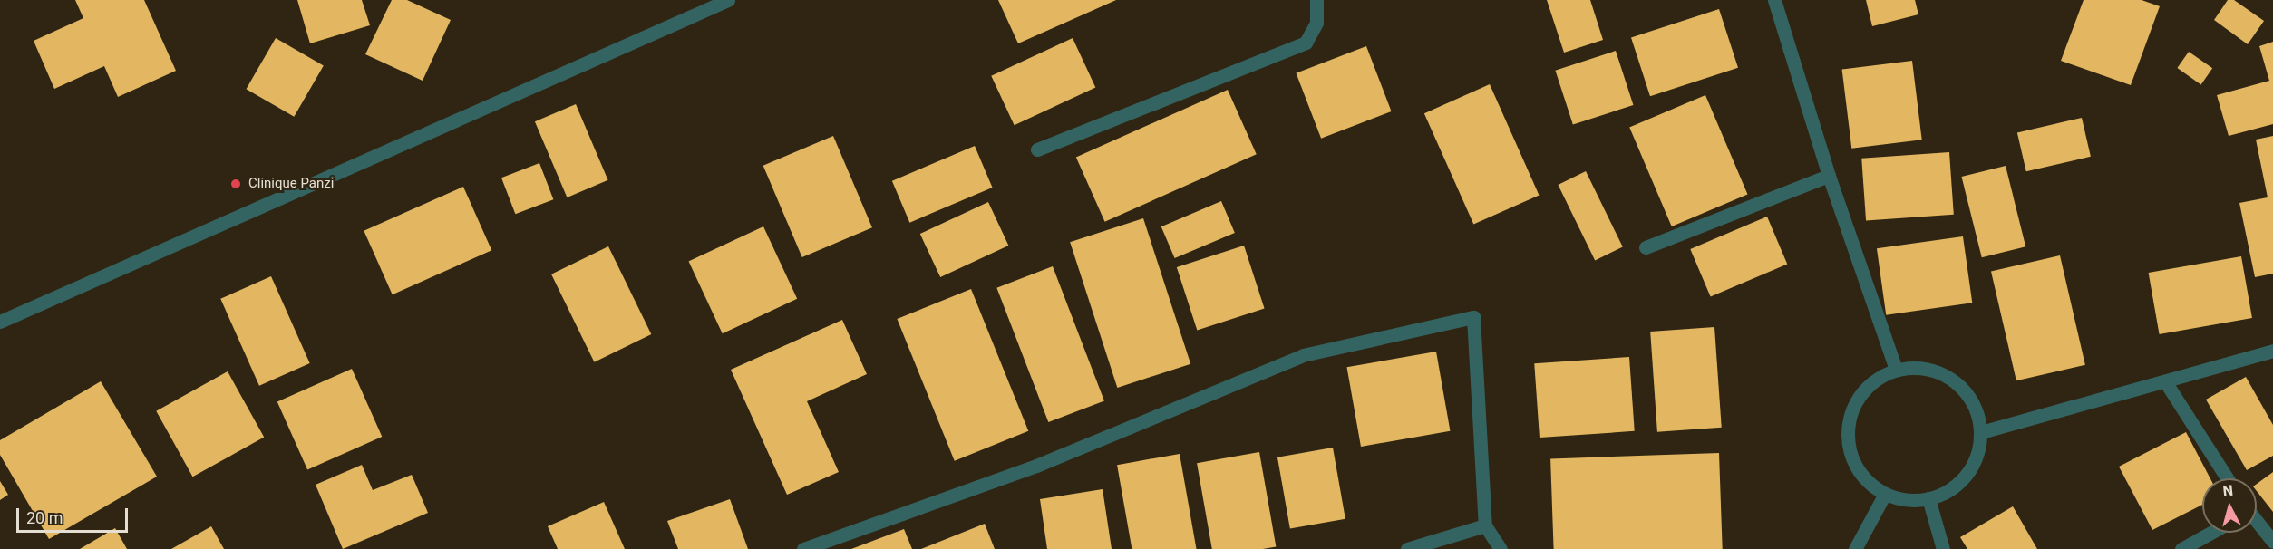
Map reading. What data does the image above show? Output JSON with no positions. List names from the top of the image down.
{
  "places": ["Clinique Panzi"],
  "scale_bar": "20 m",
  "north": "top"
}
